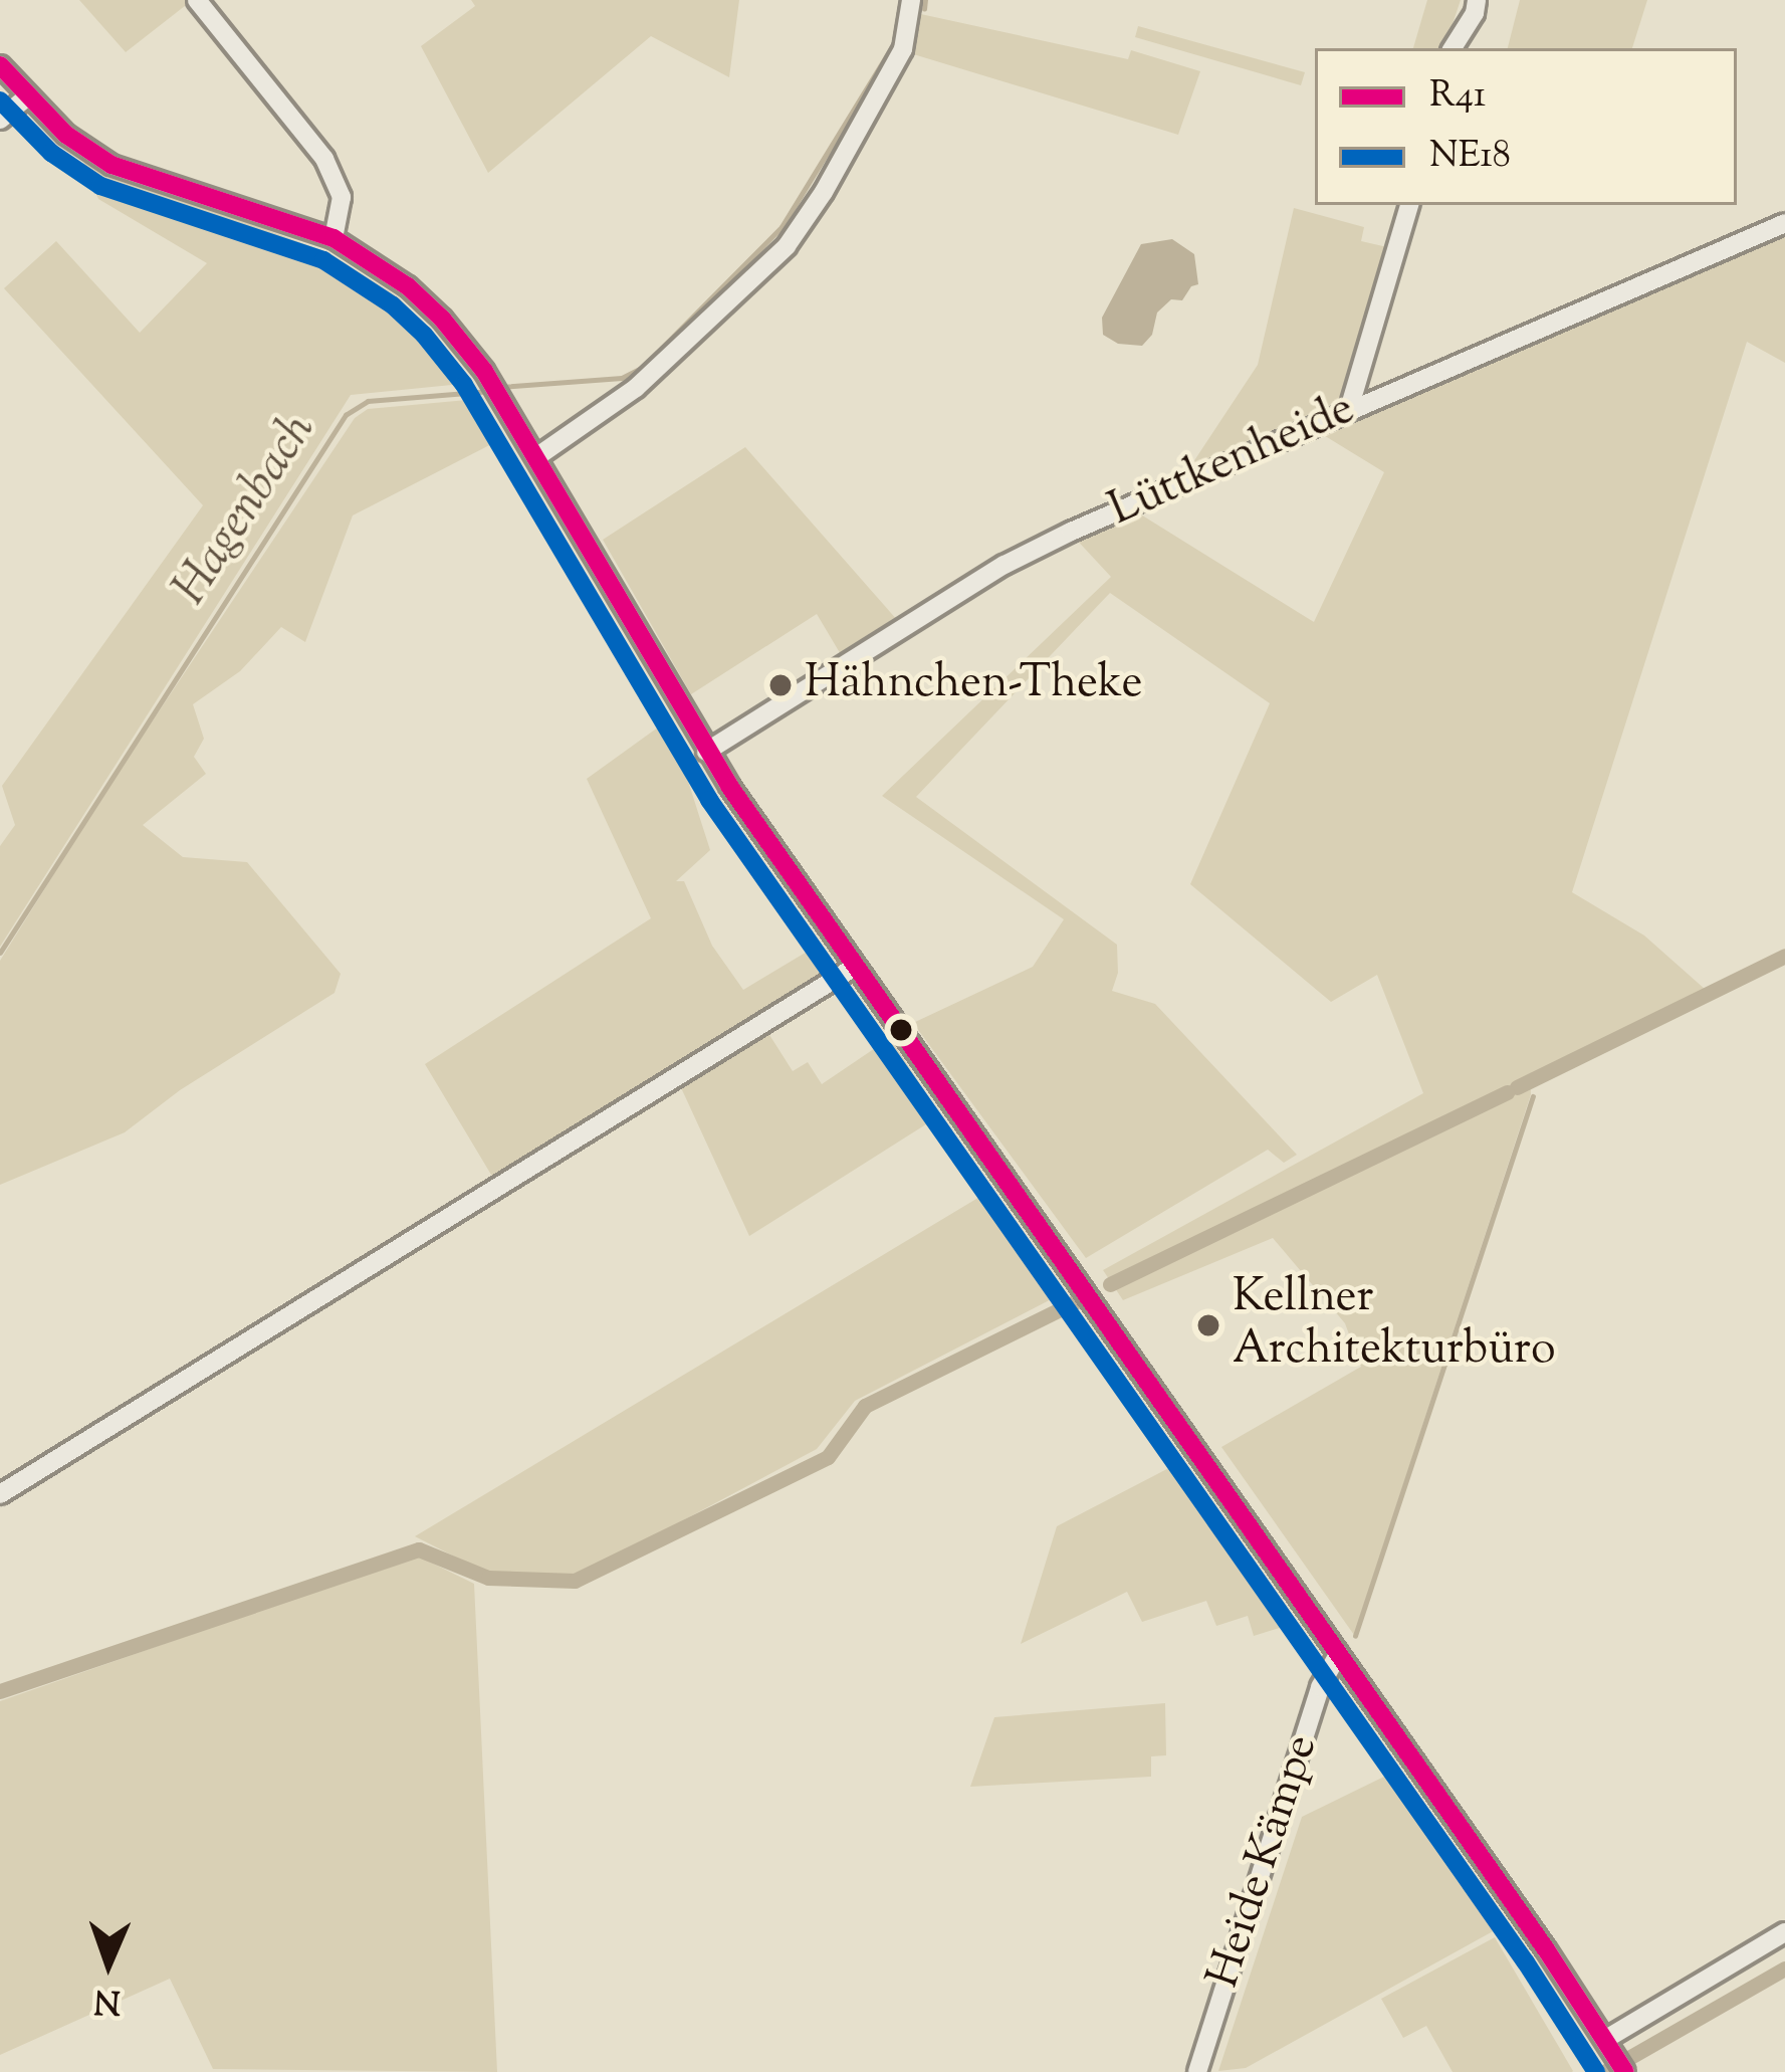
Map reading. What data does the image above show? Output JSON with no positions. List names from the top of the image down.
{
  "streets": {
    "street": ["Lüttkenheide", "Heide Kämpe"]
  },
  "water": ["Hagenbach"],
  "places": ["Hähnchen-Theke", "Kellner Architekturbüro"],
  "lines": ["transit line R41", "transit line NE18"],
  "legend": ["R41", "NE18"],
  "north": "bottom"
}
